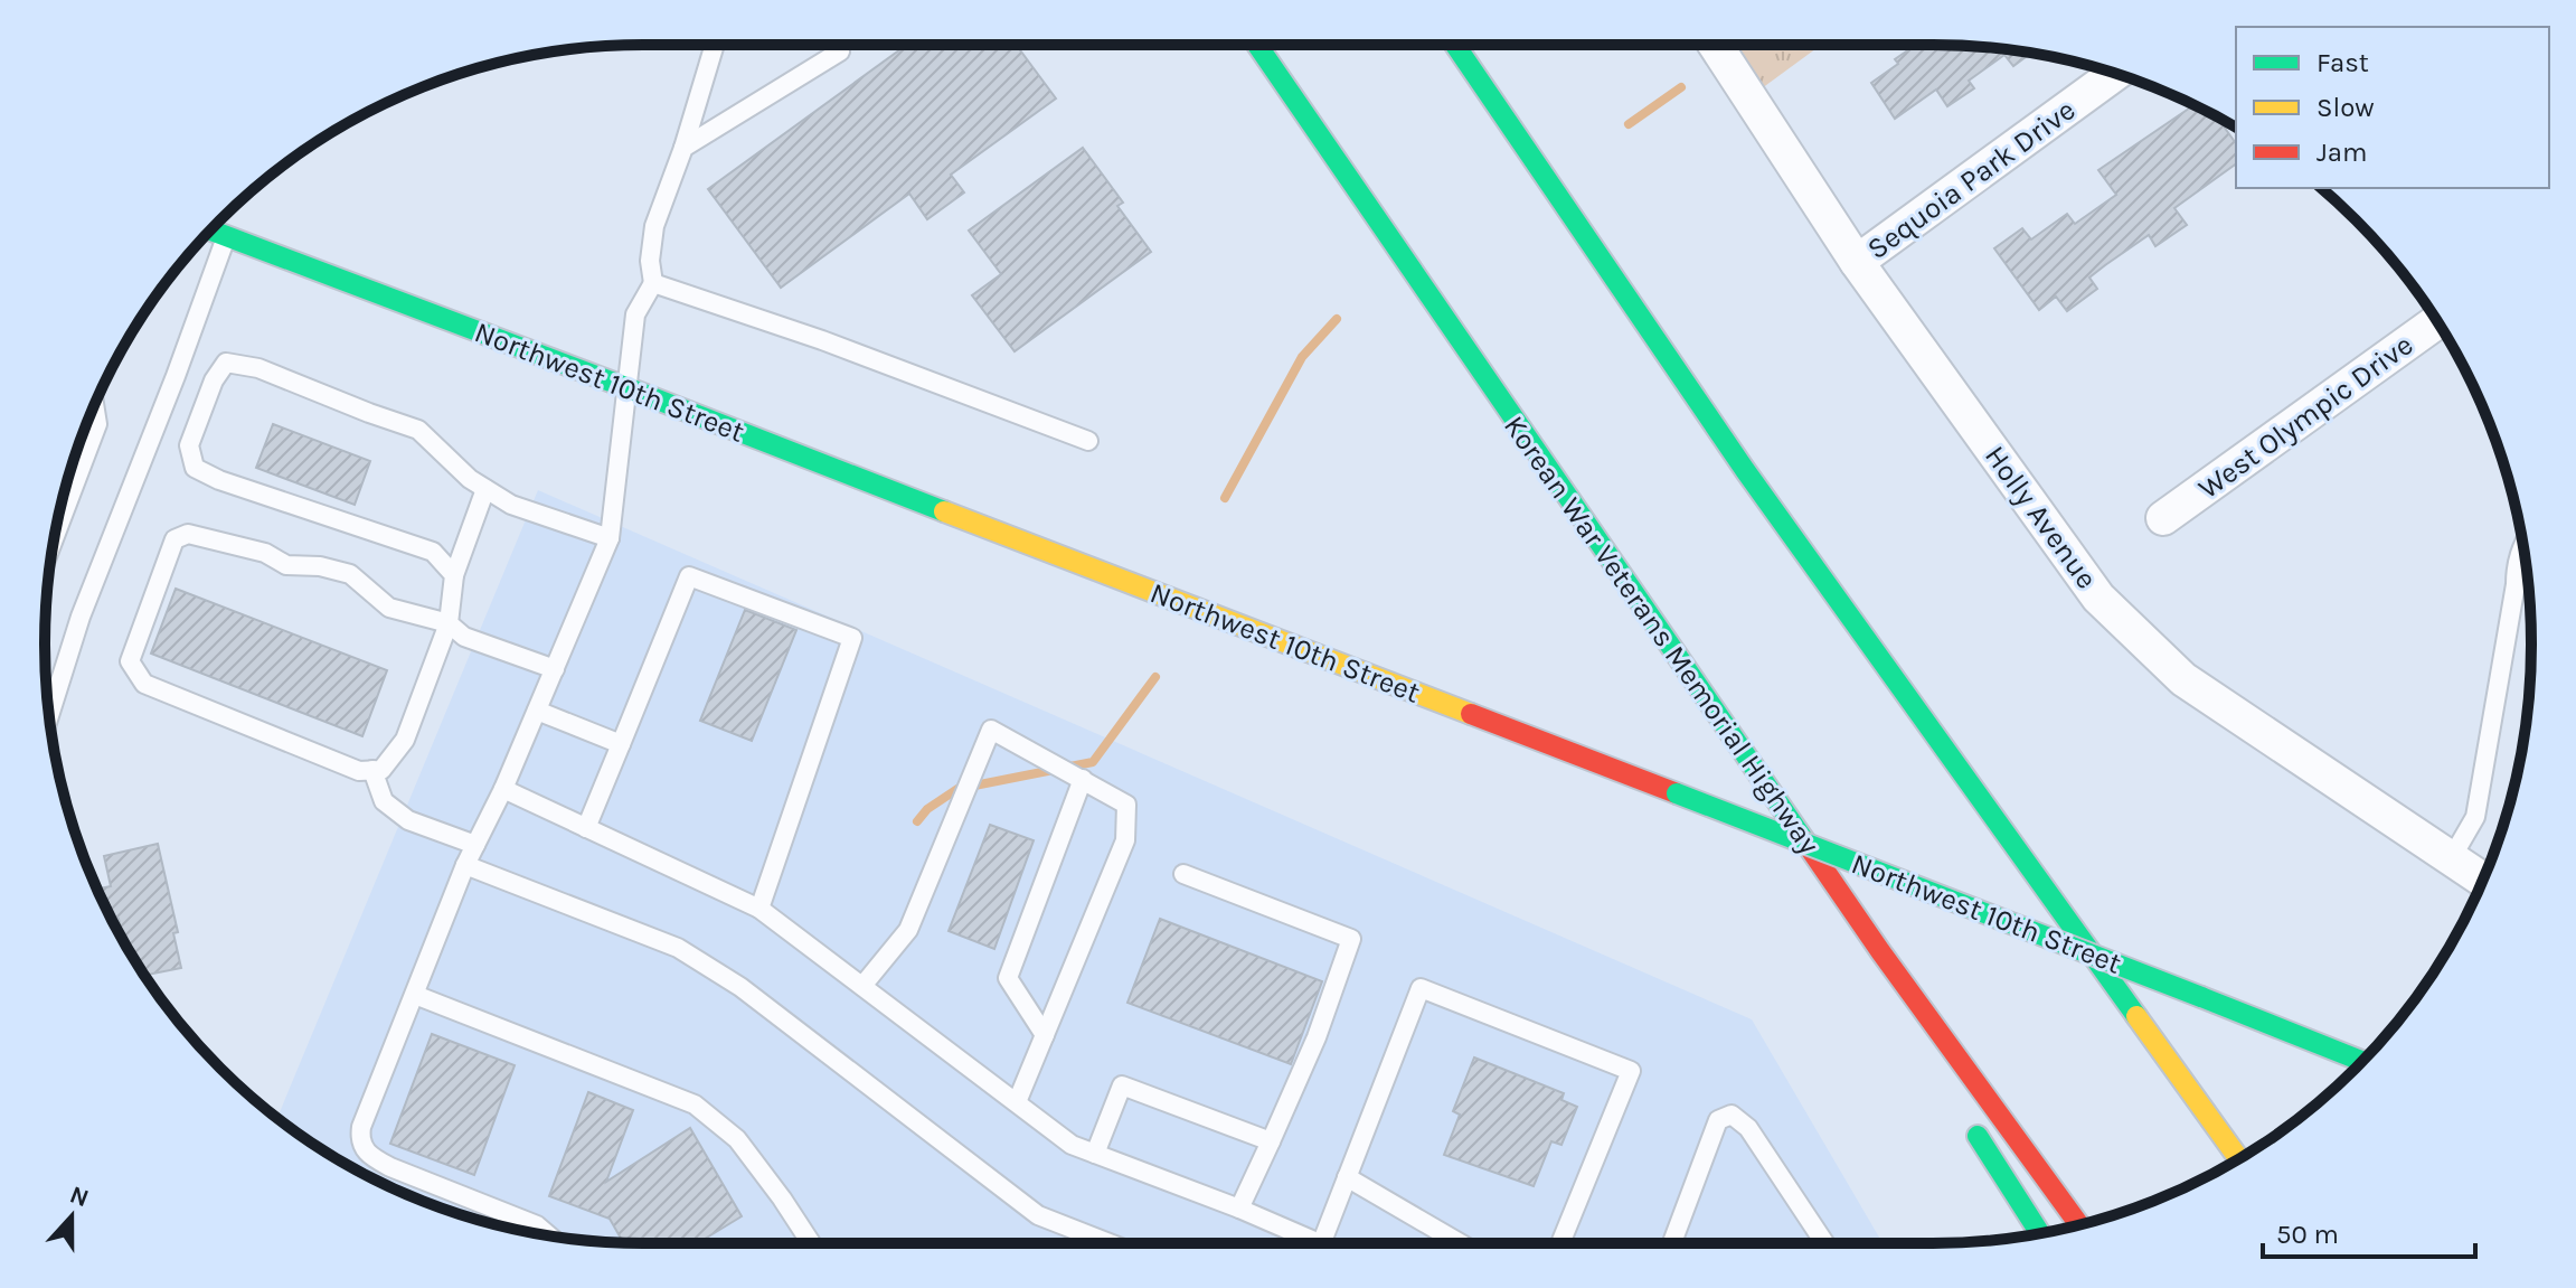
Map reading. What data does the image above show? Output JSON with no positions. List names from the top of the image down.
{
  "streets": {
    "main road": ["Northwest 10th Street", "Korean War Veterans Memorial Highway"],
    "street": ["Sequoia Park Drive", "West Olympic Drive", "Holly Avenue"]
  },
  "crossings": [
    ["Sequoia Park Drive", "Holly Avenue"]
  ],
  "legend": ["Fast", "Slow", "Jam"],
  "scale_bar": "50 m",
  "north": "top"
}
